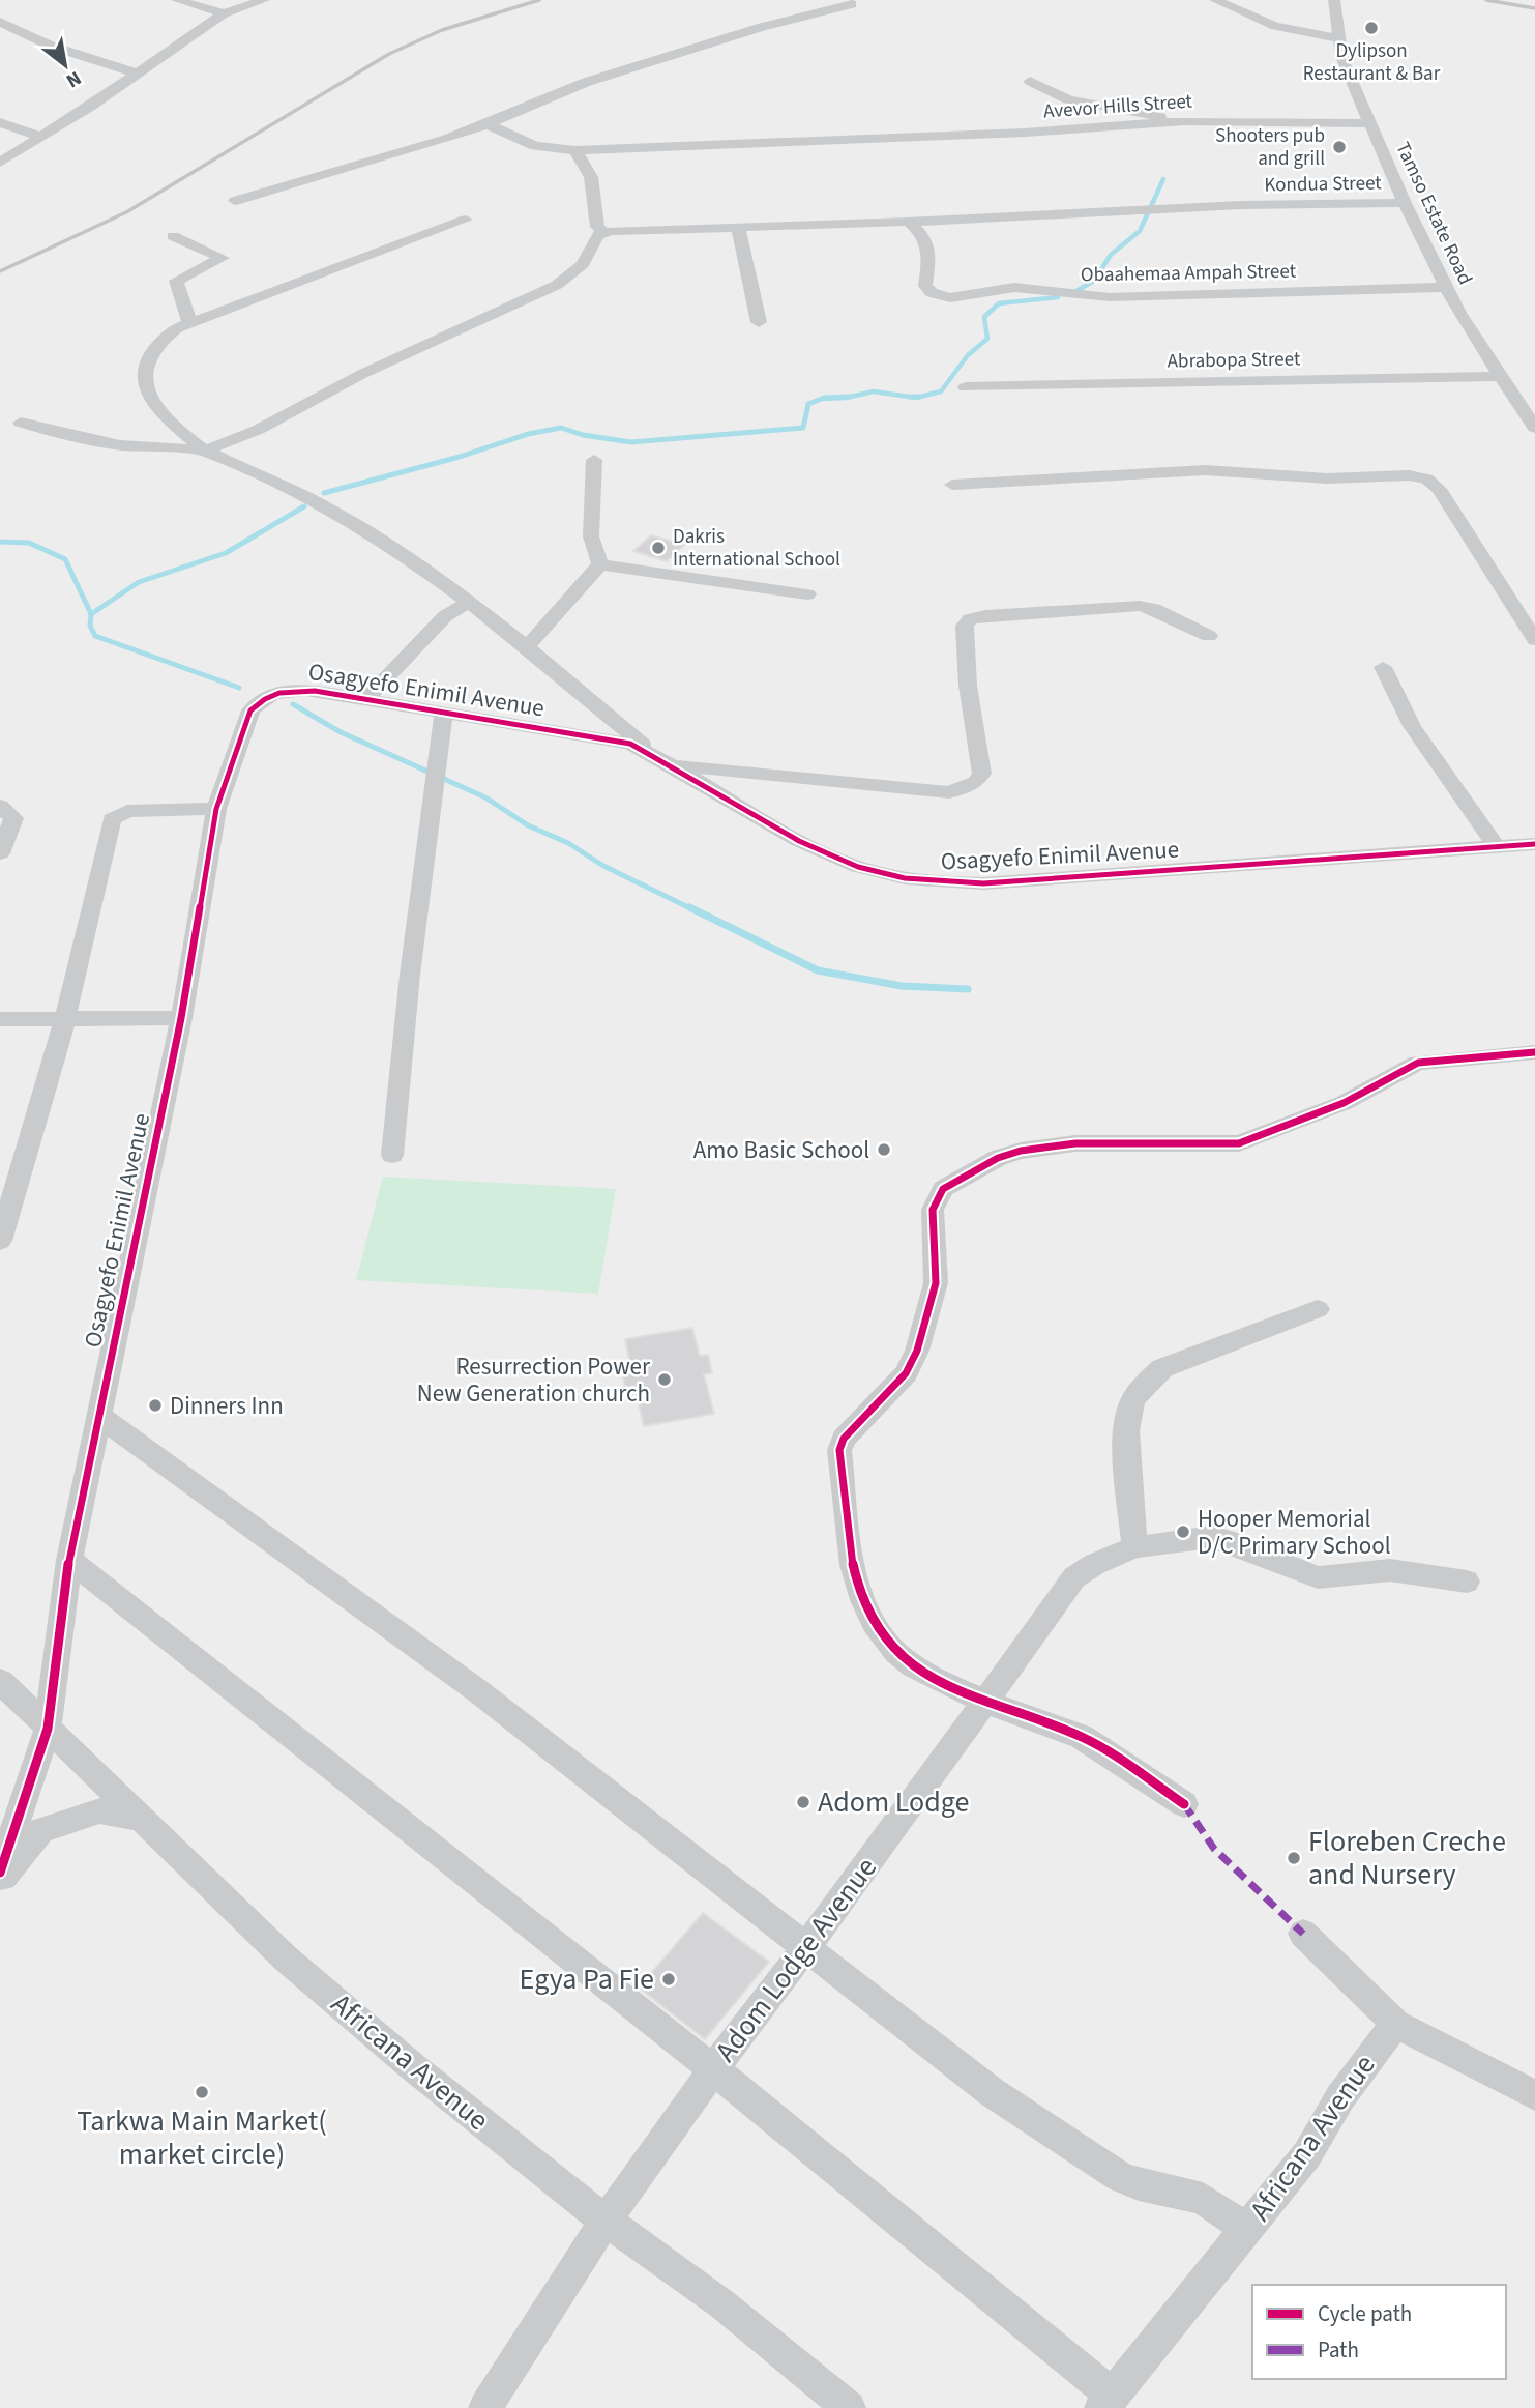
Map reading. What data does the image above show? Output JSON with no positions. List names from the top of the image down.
{
  "streets": {
    "street": [
      "Avevor Hills Street",
      "Kondua Street",
      "Tamso Estate Road",
      "Obaahemaa Ampah Street",
      "Abrabopa Street",
      "Osagyefo Enimil Avenue",
      "Adom Lodge Avenue",
      "Africana Avenue"
    ]
  },
  "crossings": [
    ["Avevor Hills Street", "Tamso Estate Road"],
    ["Kondua Street", "Tamso Estate Road"],
    ["Tamso Estate Road", "Obaahemaa Ampah Street"],
    ["Tamso Estate Road", "Abrabopa Street"],
    ["Osagyefo Enimil Avenue", "Africana Avenue"],
    ["Adom Lodge Avenue", "Africana Avenue"]
  ],
  "places": [
    "Dylipson Restaurant & Bar",
    "Shooters pub and grill",
    "Dakris International School",
    "Amo Basic School",
    "Resurrection Power New Generation church",
    "Dinners Inn",
    "Hooper Memorial D/C Primary School",
    "Adom Lodge",
    "Floreben Creche and Nursery",
    "Egya Pa Fie",
    "Tarkwa Main Market( market circle)"
  ],
  "legend": ["Cycle path", "Path"],
  "north": "bottom right"
}
